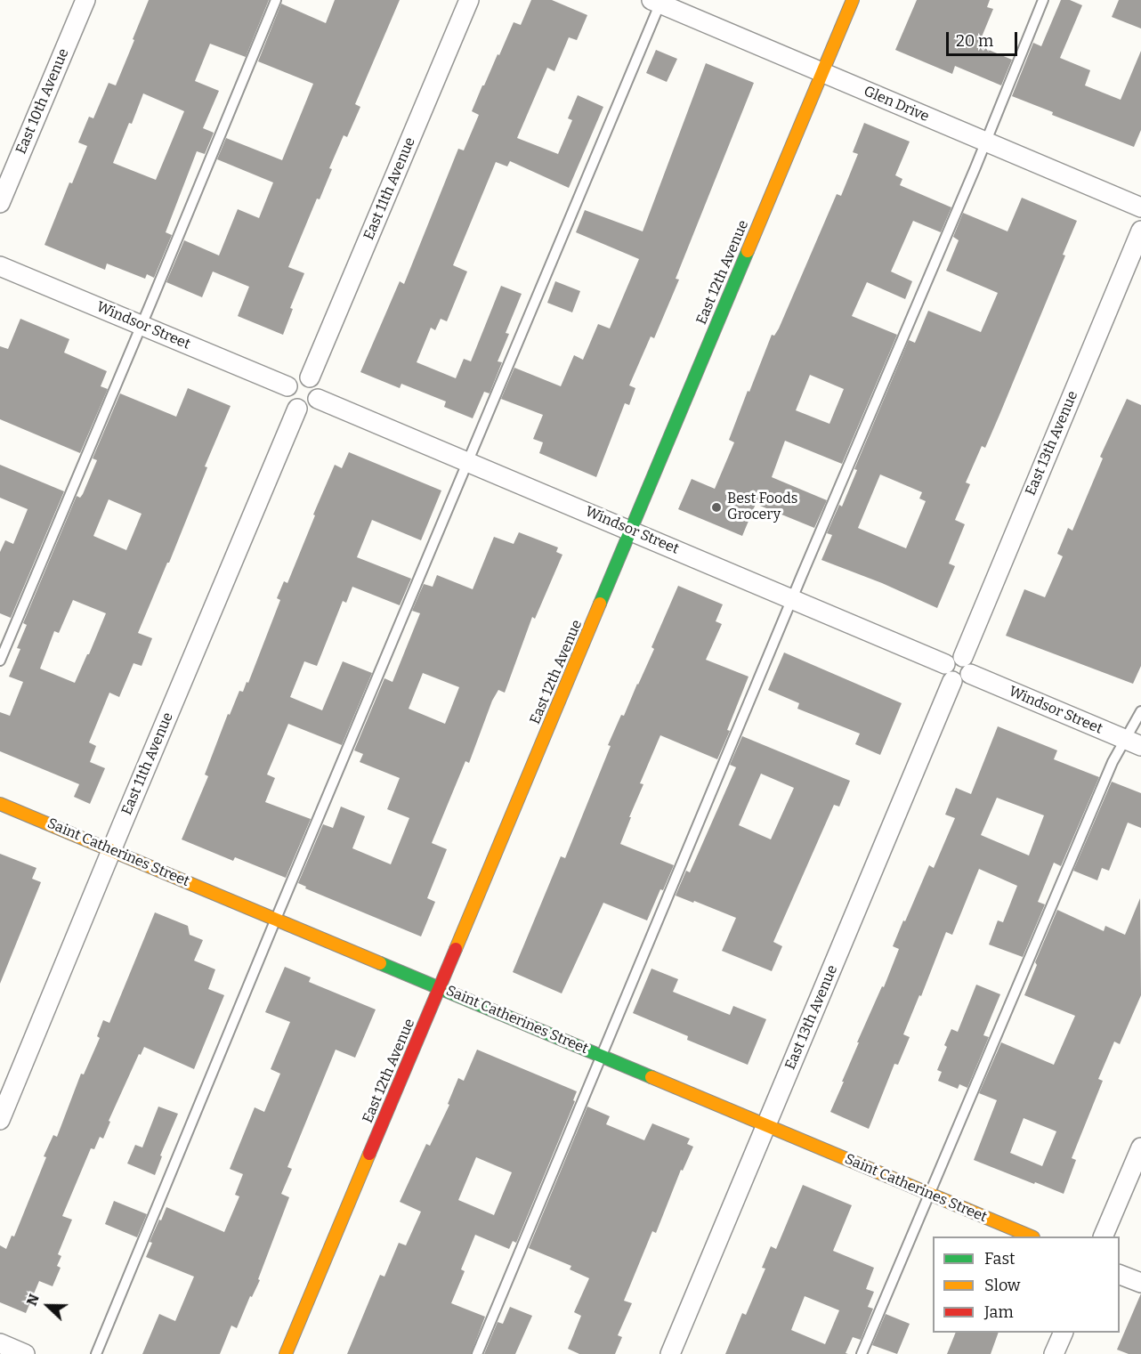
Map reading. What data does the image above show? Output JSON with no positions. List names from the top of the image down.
{
  "streets": {
    "street": [
      "East 10th Avenue",
      "Glen Drive",
      "East 11th Avenue",
      "East 12th Avenue",
      "Windsor Street",
      "East 13th Avenue",
      "Saint Catherines Street"
    ]
  },
  "crossings": [
    ["Glen Drive", "East 12th Avenue"],
    ["East 11th Avenue", "Windsor Street"],
    ["East 11th Avenue", "Saint Catherines Street"],
    ["East 12th Avenue", "Windsor Street"],
    ["East 12th Avenue", "Saint Catherines Street"],
    ["Windsor Street", "East 13th Avenue"],
    ["East 13th Avenue", "Saint Catherines Street"]
  ],
  "places": ["Best Foods Grocery"],
  "legend": ["Fast", "Slow", "Jam"],
  "scale_bar": "20 m",
  "north": "left"
}
